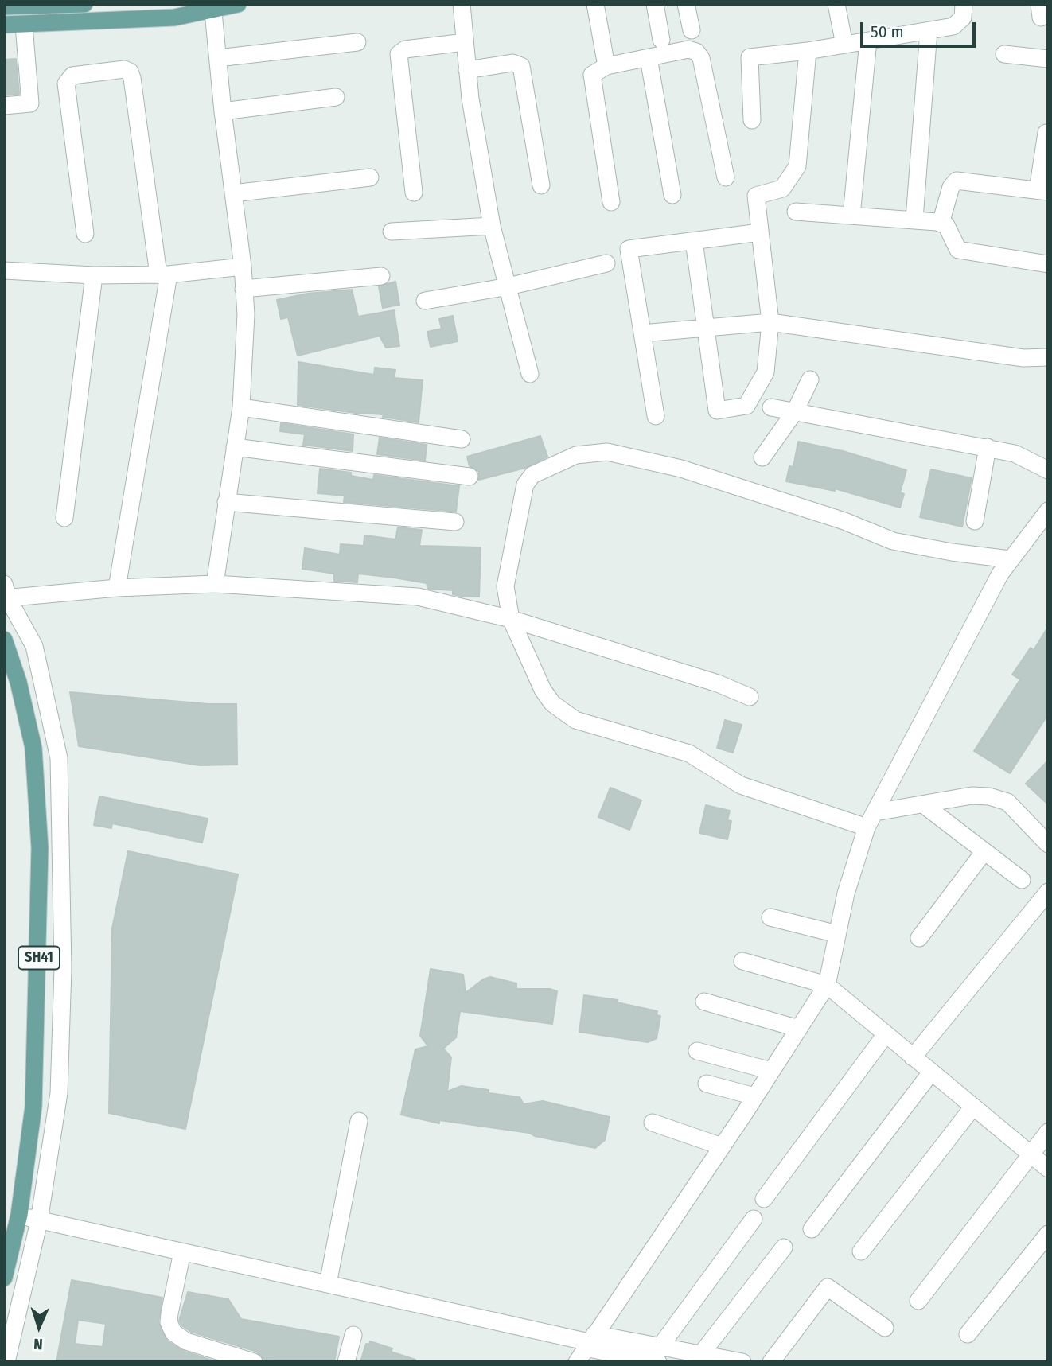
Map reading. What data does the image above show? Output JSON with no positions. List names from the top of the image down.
{
  "streets": {
    "main road": ["SH41"]
  },
  "scale_bar": "50 m",
  "north": "bottom"
}
